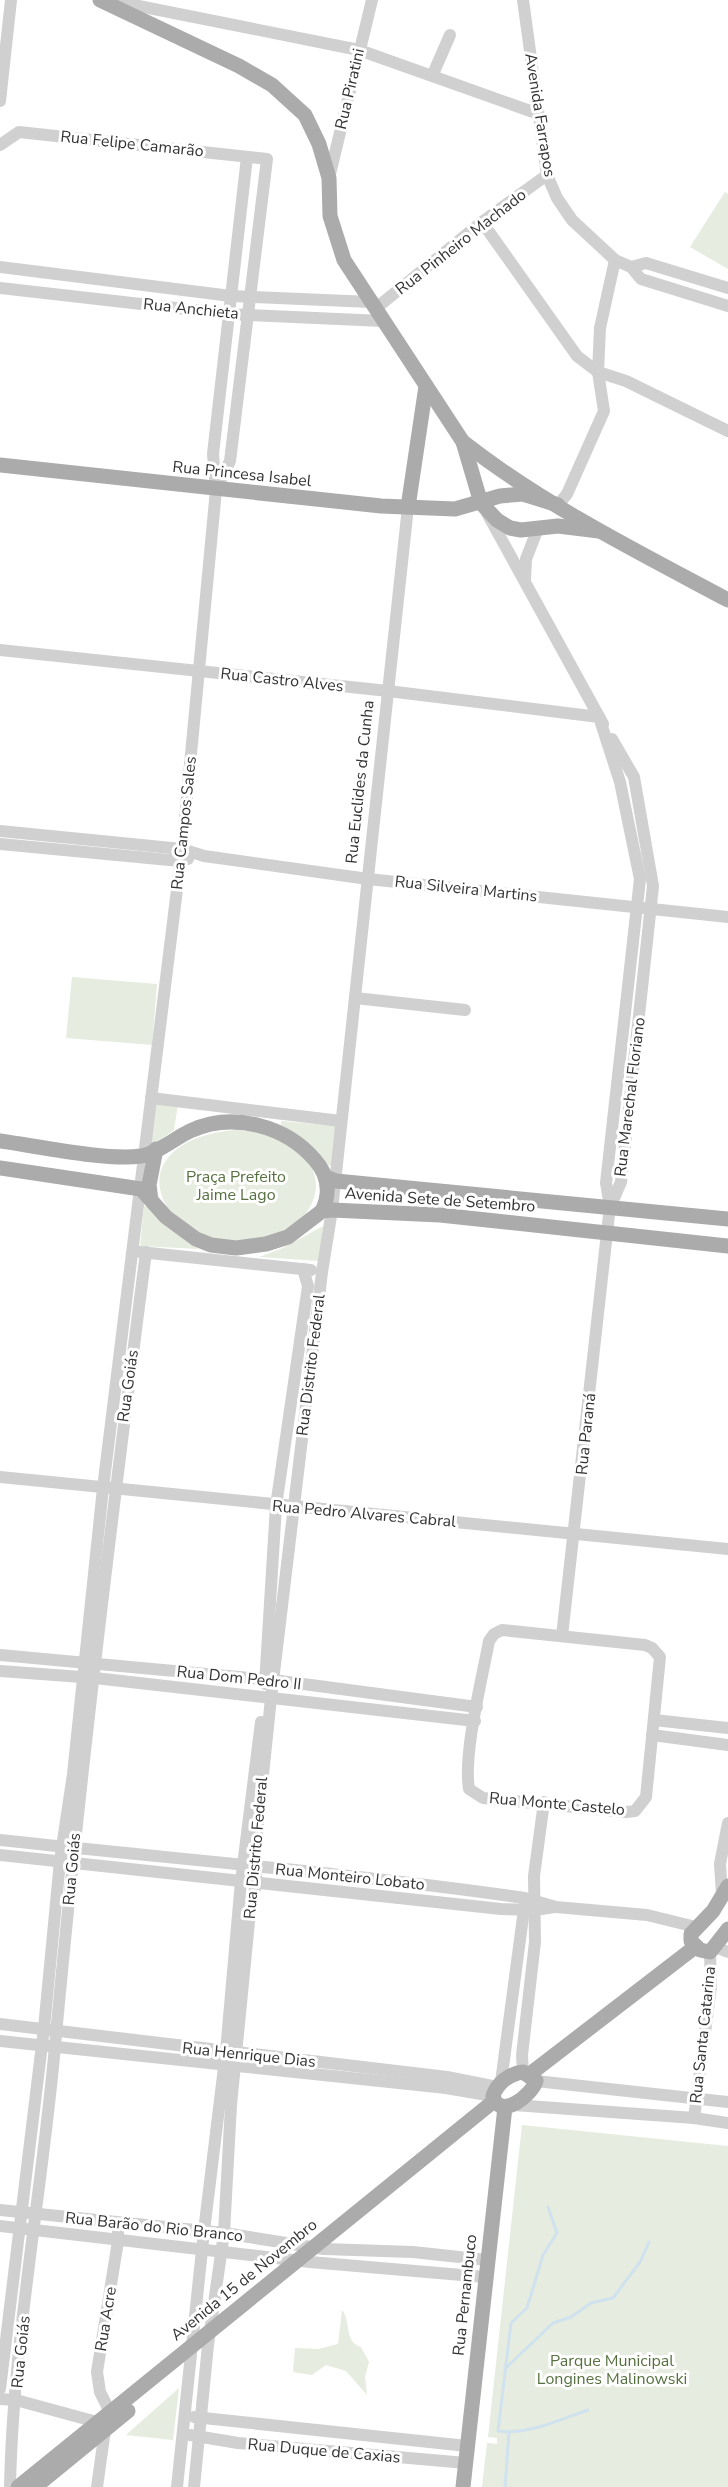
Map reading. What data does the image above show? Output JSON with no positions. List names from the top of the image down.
{
  "streets": {
    "main road": [
      "Rua Princesa Isabel",
      "Rua Euclides da Cunha",
      "Avenida Sete de Setembro",
      "Avenida 15 de Novembro",
      "Rua Pernambuco"
    ],
    "street": [
      "Rua Piratini",
      "Avenida Farrapos",
      "Rua Felipe Camarão",
      "Rua Pinheiro Machado",
      "Rua Anchieta",
      "Rua Castro Alves",
      "Rua Campos Sales",
      "Rua Silveira Martins",
      "Rua Marechal Floriano",
      "Rua Distrito Federal",
      "Rua Goiás",
      "Rua Paraná",
      "Rua Pedro Alvares Cabral",
      "Rua Dom Pedro II",
      "Rua Monte Castelo",
      "Rua Monteiro Lobato",
      "Rua Santa Catarina",
      "Rua Henrique Dias",
      "Rua Barão do Rio Branco",
      "Rua Acre",
      "Rua Duque de Caxias"
    ]
  },
  "crossings": [
    ["Avenida Farrapos", "Rua Pinheiro Machado"],
    ["Rua Felipe Camarão", "Rua Campos Sales"],
    ["Rua Pinheiro Machado", "Rua Anchieta"],
    ["Rua Anchieta", "Rua Campos Sales"],
    ["Rua Princesa Isabel", "Rua Euclides da Cunha"],
    ["Rua Princesa Isabel", "Rua Campos Sales"],
    ["Rua Princesa Isabel", "Rua Marechal Floriano"],
    ["Rua Castro Alves", "Rua Euclides da Cunha"],
    ["Rua Castro Alves", "Rua Campos Sales"],
    ["Rua Castro Alves", "Rua Marechal Floriano"],
    ["Rua Euclides da Cunha", "Rua Campos Sales"],
    ["Rua Euclides da Cunha", "Rua Silveira Martins"],
    ["Rua Euclides da Cunha", "Avenida Sete de Setembro"],
    ["Rua Euclides da Cunha", "Rua Distrito Federal"],
    ["Rua Euclides da Cunha", "Rua Goiás"],
    ["Rua Campos Sales", "Rua Silveira Martins"],
    ["Rua Campos Sales", "Avenida Sete de Setembro"],
    ["Rua Campos Sales", "Rua Distrito Federal"],
    ["Rua Campos Sales", "Rua Goiás"],
    ["Rua Silveira Martins", "Rua Marechal Floriano"],
    ["Rua Marechal Floriano", "Avenida Sete de Setembro"],
    ["Rua Marechal Floriano", "Rua Paraná"],
    ["Avenida Sete de Setembro", "Rua Distrito Federal"],
    ["Avenida Sete de Setembro", "Rua Goiás"],
    ["Avenida Sete de Setembro", "Rua Paraná"],
    ["Rua Distrito Federal", "Rua Goiás"],
    ["Rua Distrito Federal", "Rua Pedro Alvares Cabral"],
    ["Rua Distrito Federal", "Rua Dom Pedro II"],
    ["Rua Distrito Federal", "Rua Monteiro Lobato"],
    ["Rua Distrito Federal", "Rua Henrique Dias"],
    ["Rua Distrito Federal", "Rua Barão do Rio Branco"],
    ["Rua Distrito Federal", "Avenida 15 de Novembro"],
    ["Rua Distrito Federal", "Rua Duque de Caxias"],
    ["Rua Goiás", "Rua Pedro Alvares Cabral"],
    ["Rua Goiás", "Rua Dom Pedro II"],
    ["Rua Goiás", "Rua Monteiro Lobato"],
    ["Rua Goiás", "Rua Henrique Dias"],
    ["Rua Goiás", "Rua Barão do Rio Branco"],
    ["Rua Paraná", "Rua Pedro Alvares Cabral"],
    ["Rua Paraná", "Rua Monte Castelo"],
    ["Rua Dom Pedro II", "Rua Monte Castelo"],
    ["Rua Monte Castelo", "Rua Pernambuco"],
    ["Rua Monteiro Lobato", "Rua Pernambuco"],
    ["Rua Santa Catarina", "Rua Henrique Dias"],
    ["Rua Henrique Dias", "Avenida 15 de Novembro"],
    ["Rua Henrique Dias", "Rua Pernambuco"],
    ["Rua Barão do Rio Branco", "Avenida 15 de Novembro"],
    ["Rua Barão do Rio Branco", "Rua Pernambuco"],
    ["Rua Barão do Rio Branco", "Rua Acre"],
    ["Avenida 15 de Novembro", "Rua Pernambuco"],
    ["Avenida 15 de Novembro", "Rua Acre"],
    ["Rua Pernambuco", "Rua Duque de Caxias"]
  ],
  "parks": ["Praça Prefeito Jaime Lago", "Parque Municipal Longines Malinowski"]
}
